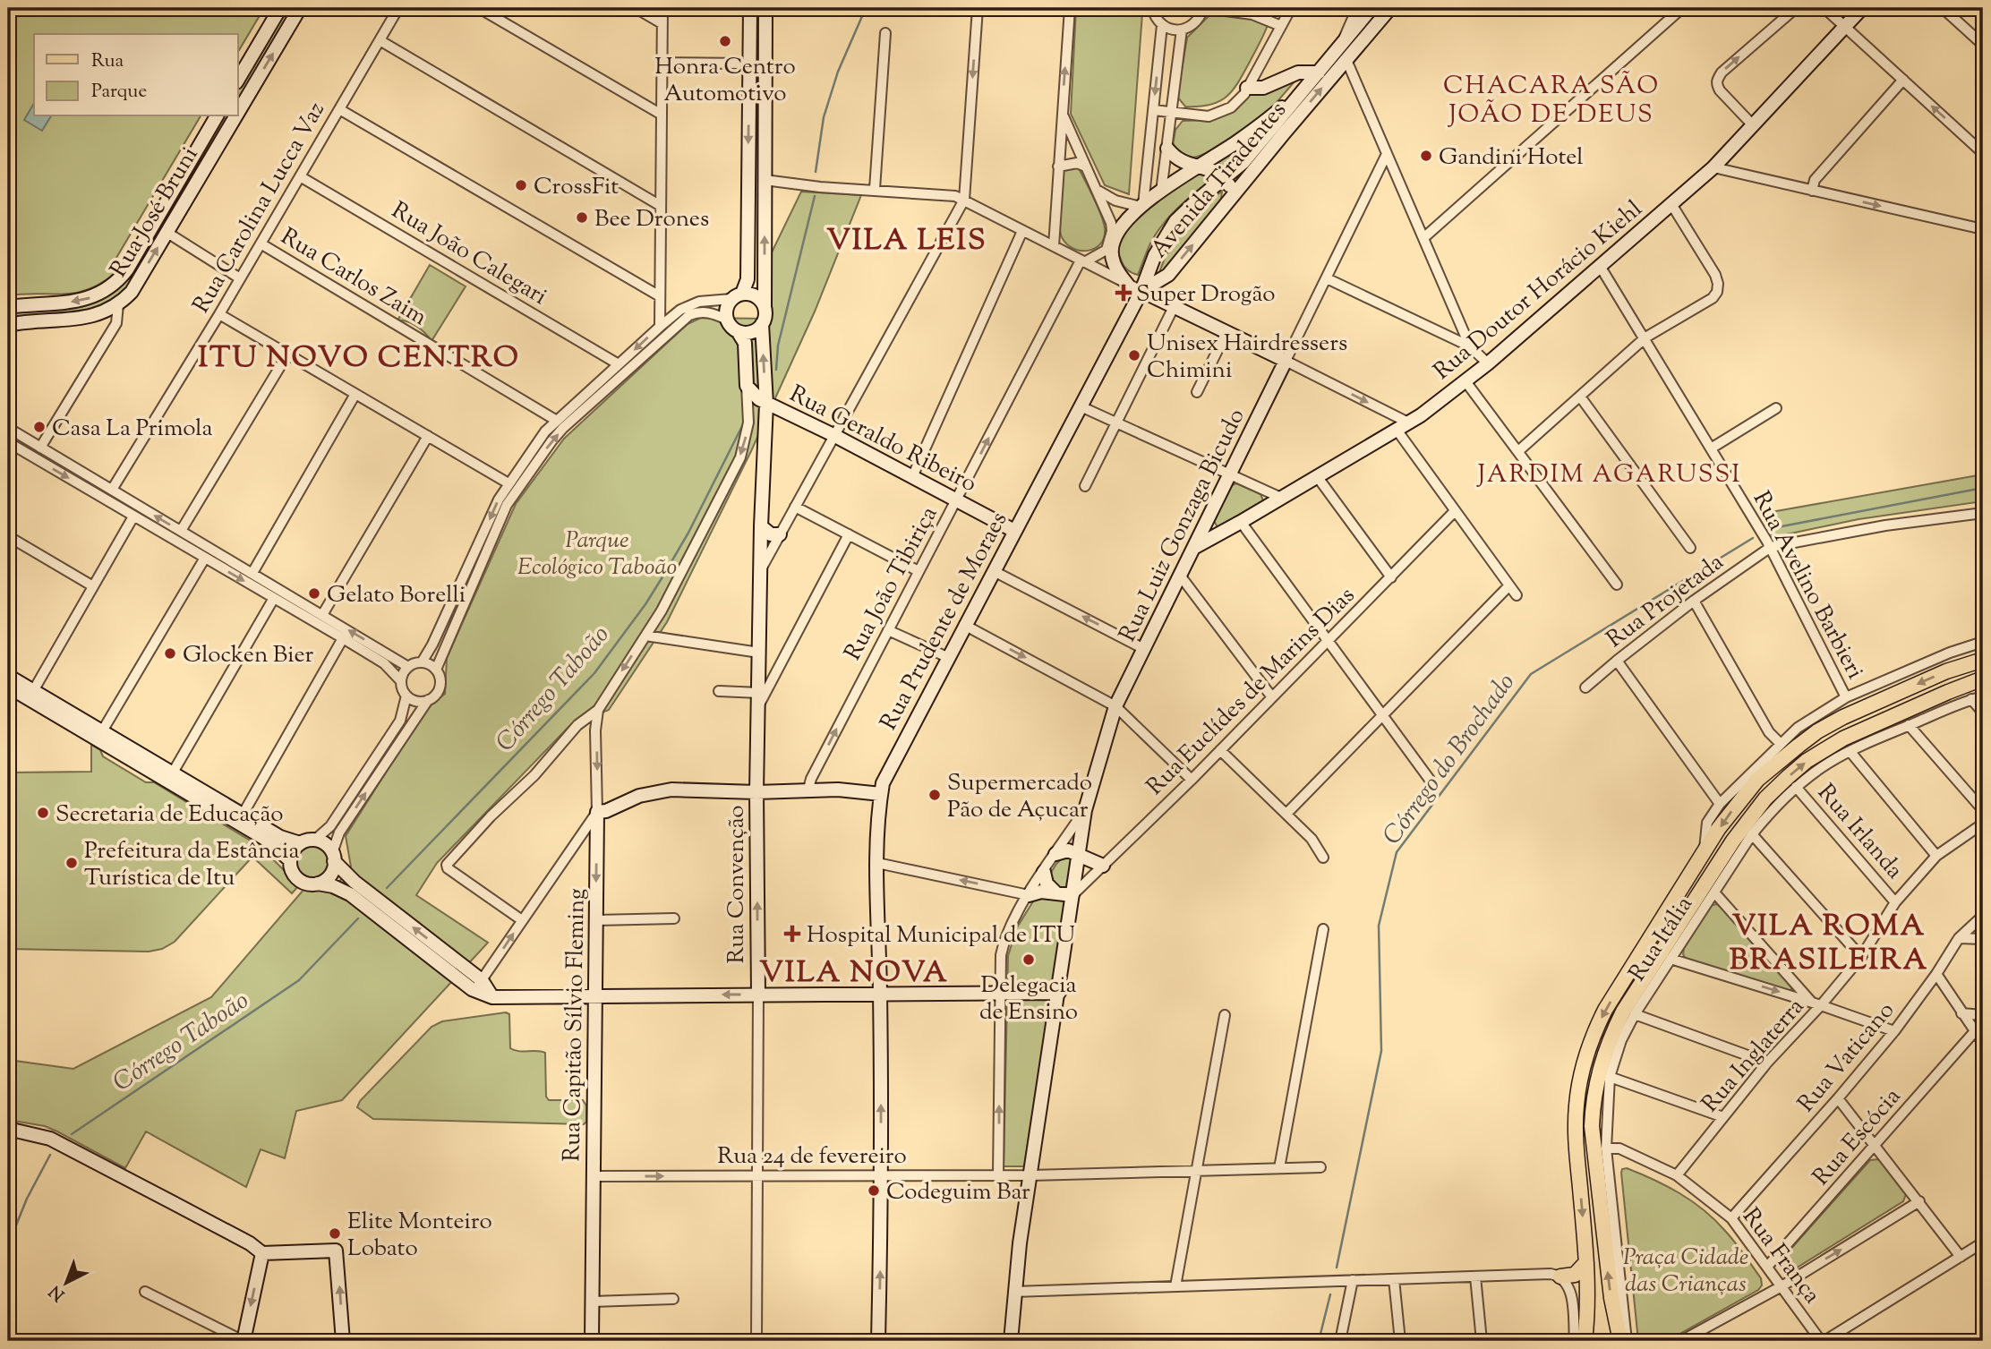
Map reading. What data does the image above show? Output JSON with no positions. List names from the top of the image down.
{
  "streets": {
    "street": [
      "Avenida Tiradentes",
      "Rua Carolina Lucca Vaz",
      "Rua José Bruni",
      "Rua João Calegari",
      "Rua Carlos Zaim",
      "Rua Doutor Horácio Kiehl",
      "Rua Geraldo Ribeiro",
      "Rua Luiz Gonzaga Bicudo",
      "Rua João Tibiriça",
      "Rua Avelino Barbieri",
      "Rua Projetada",
      "Rua Prudente de Moraes",
      "Rua Euclídes de Marins Dias",
      "Rua Irlanda",
      "Rua Convenção",
      "Rua Itália",
      "Rua Capitão Sílvio Fleming",
      "Rua Inglaterra",
      "Rua Vaticano",
      "Rua Escócia",
      "Rua 24 de fevereiro",
      "Rua França"
    ]
  },
  "crossings": [
    ["Avenida Tiradentes", "Rua Prudente de Moraes"],
    ["Rua Carolina Lucca Vaz", "Rua João Calegari"],
    ["Rua Carolina Lucca Vaz", "Rua Carlos Zaim"],
    ["Rua Doutor Horácio Kiehl", "Rua Luiz Gonzaga Bicudo"],
    ["Rua Doutor Horácio Kiehl", "Rua Avelino Barbieri"],
    ["Rua Geraldo Ribeiro", "Rua João Tibiriça"],
    ["Rua Geraldo Ribeiro", "Rua Prudente de Moraes"],
    ["Rua Geraldo Ribeiro", "Rua Convenção"],
    ["Rua Luiz Gonzaga Bicudo", "Rua Euclídes de Marins Dias"],
    ["Rua Luiz Gonzaga Bicudo", "Rua 24 de fevereiro"],
    ["Rua Avelino Barbieri", "Rua Projetada"],
    ["Rua Prudente de Moraes", "Rua 24 de fevereiro"],
    ["Rua Irlanda", "Rua Itália"],
    ["Rua Irlanda", "Rua Inglaterra"],
    ["Rua Convenção", "Rua 24 de fevereiro"],
    ["Rua Itália", "Rua França"],
    ["Rua Capitão Sílvio Fleming", "Rua 24 de fevereiro"],
    ["Rua Inglaterra", "Rua França"],
    ["Rua Vaticano", "Rua França"],
    ["Rua Escócia", "Rua França"]
  ],
  "districts": [
    "CHACARA SÃO JOÃO DE DEUS",
    "VILA LEIS",
    "ITU NOVO CENTRO",
    "JARDIM AGARUSSI",
    "VILA ROMA BRASILEIRA",
    "VILA NOVA"
  ],
  "water": ["Córrego Taboão", "Córrego do Brochado"],
  "parks": ["Parque Ecológico Taboão", "Praça Cidade das Crianças"],
  "places": {
    "other": [
      "Honra Centro Automotivo",
      "Gandini Hotel",
      "CrossFit",
      "Bee Drones",
      "Unisex Hairdressers Chimini",
      "Casa La Primola",
      "Gelato Borelli",
      "Glocken Bier",
      "Supermercado Pão de Açucar",
      "Secretaria de Educação",
      "Prefeitura da Estância Turística de Itu",
      "Delegacia de Ensino",
      "Codeguim Bar",
      "Elite Monteiro Lobato"
    ],
    "health": ["Super Drogão", "Hospital Municipal de ITU"]
  },
  "legend": ["Rua", "Parque"],
  "north": "bottom left"
}
